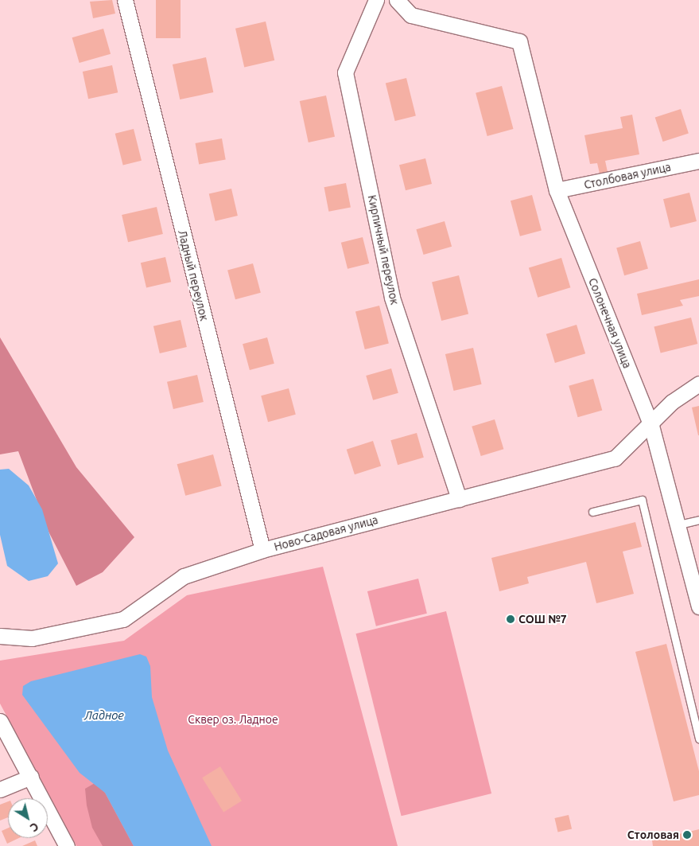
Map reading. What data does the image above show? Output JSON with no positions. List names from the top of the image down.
{
  "streets": {
    "street": [
      "Столбовая улица",
      "Кирпичный переулок",
      "Ладный переулок",
      "Солонечная улица",
      "Ново-Садовая улица"
    ]
  },
  "crossings": [
    ["Столбовая улица", "Солонечная улица"],
    ["Кирпичный переулок", "Ново-Садовая улица"],
    ["Ладный переулок", "Ново-Садовая улица"],
    ["Солонечная улица", "Ново-Садовая улица"]
  ],
  "water": ["Ладное"],
  "parks": ["Сквер оз. Ладное"],
  "places": ["СОШ №7", "Столовая"],
  "north": "bottom right"
}
